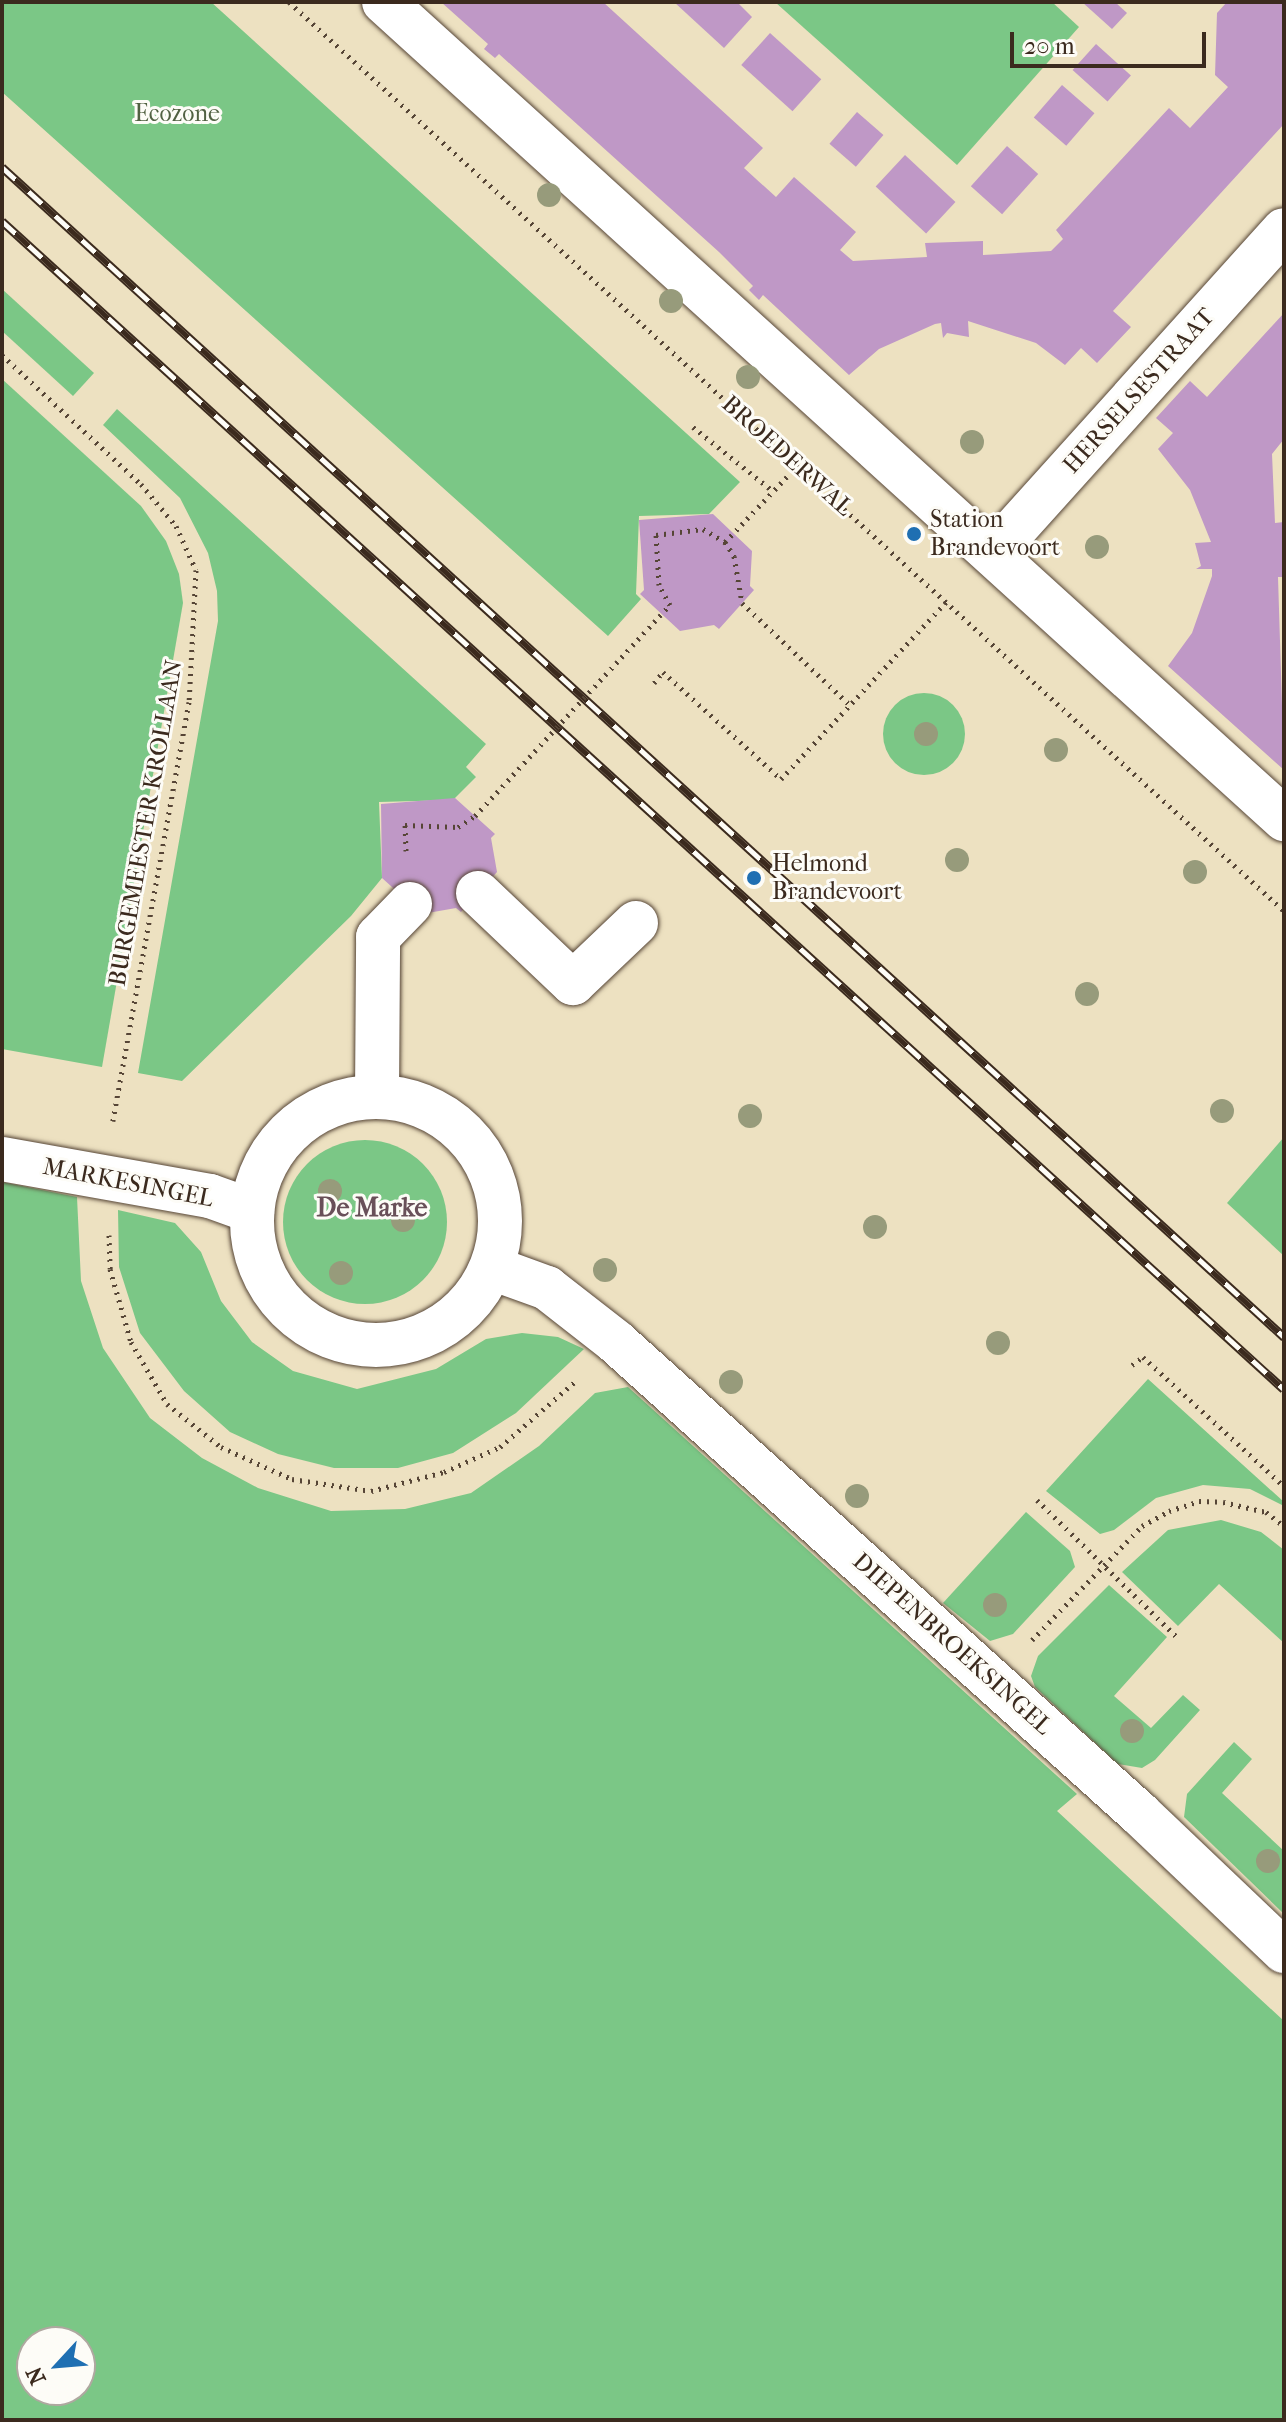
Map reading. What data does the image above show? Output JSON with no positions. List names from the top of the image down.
{
  "streets": {
    "street": ["HERSELSESTRAAT", "MARKESINGEL", "DIEPENBROEKSINGEL"],
    "path": ["BROEDERWAL", "BURGEMEESTER KROLLAAN"]
  },
  "crossings": [
    ["BURGEMEESTER KROLLAAN", "MARKESINGEL"],
    ["MARKESINGEL", "DIEPENBROEKSINGEL"]
  ],
  "districts": ["De Marke"],
  "parks": ["Ecozone"],
  "places": ["Station Brandevoort", "Helmond Brandevoort"],
  "scale_bar": "20 m",
  "north": "bottom left"
}
